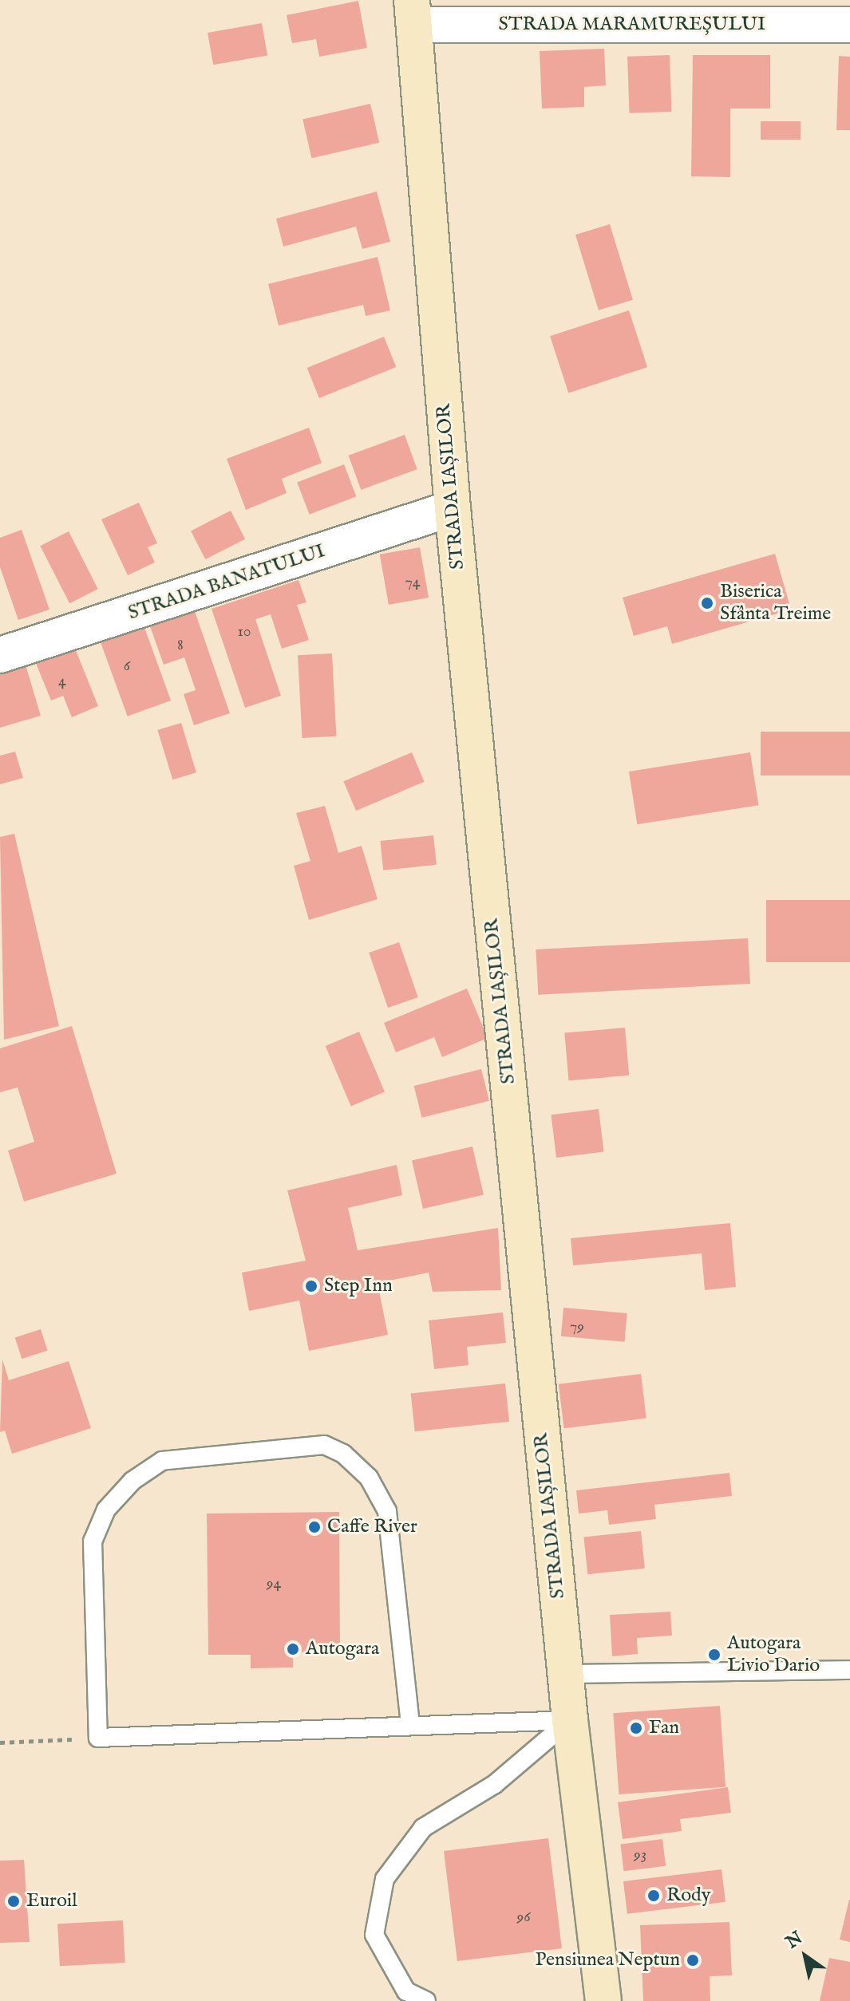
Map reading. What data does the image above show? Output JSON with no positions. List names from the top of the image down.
{
  "streets": {
    "street": ["STRADA MARAMUREȘULUI", "STRADA IAȘILOR", "STRADA BANATULUI"]
  },
  "crossings": [
    ["STRADA MARAMUREȘULUI", "STRADA IAȘILOR"],
    ["STRADA IAȘILOR", "STRADA BANATULUI"]
  ],
  "places": [
    "Biserica Sfânta Treime",
    "Step Inn",
    "Caffe River",
    "Autogara",
    "Autogara Livio Dario",
    "Fan",
    "Rody",
    "Euroil",
    "Pensiunea Neptun"
  ],
  "house_numbers": [
    "74",
    "10",
    "8",
    "6",
    "4",
    "79",
    "94",
    "93",
    "96"
  ],
  "north": "top left"
}
